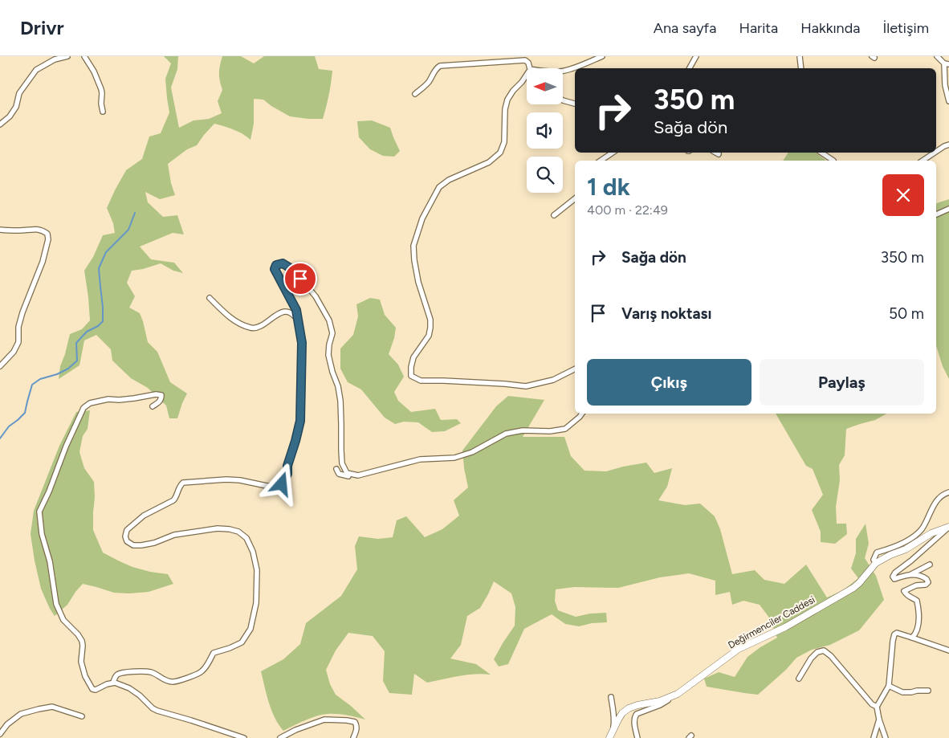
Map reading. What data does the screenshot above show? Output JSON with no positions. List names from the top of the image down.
{
  "streets": {
    "main road": ["Değirmenciler Caddesi"]
  },
  "north": "left",
  "page": {
    "header": "Drivr",
    "nav": [
      "Ana sayfa",
      "Harita",
      "Hakkında",
      "İletişim"
    ],
    "turn": ["350 m", "Sağa dön"],
    "heading": ["1 dk", "400 m · 22:49"],
    "list": [
      {
        "name": "Sağa dön",
        "value": "350 m"
      },
      {
        "name": "Varış noktası",
        "value": "50 m"
      }
    ],
    "buttons": ["Çıkış", "Paylaş"]
  }
}
